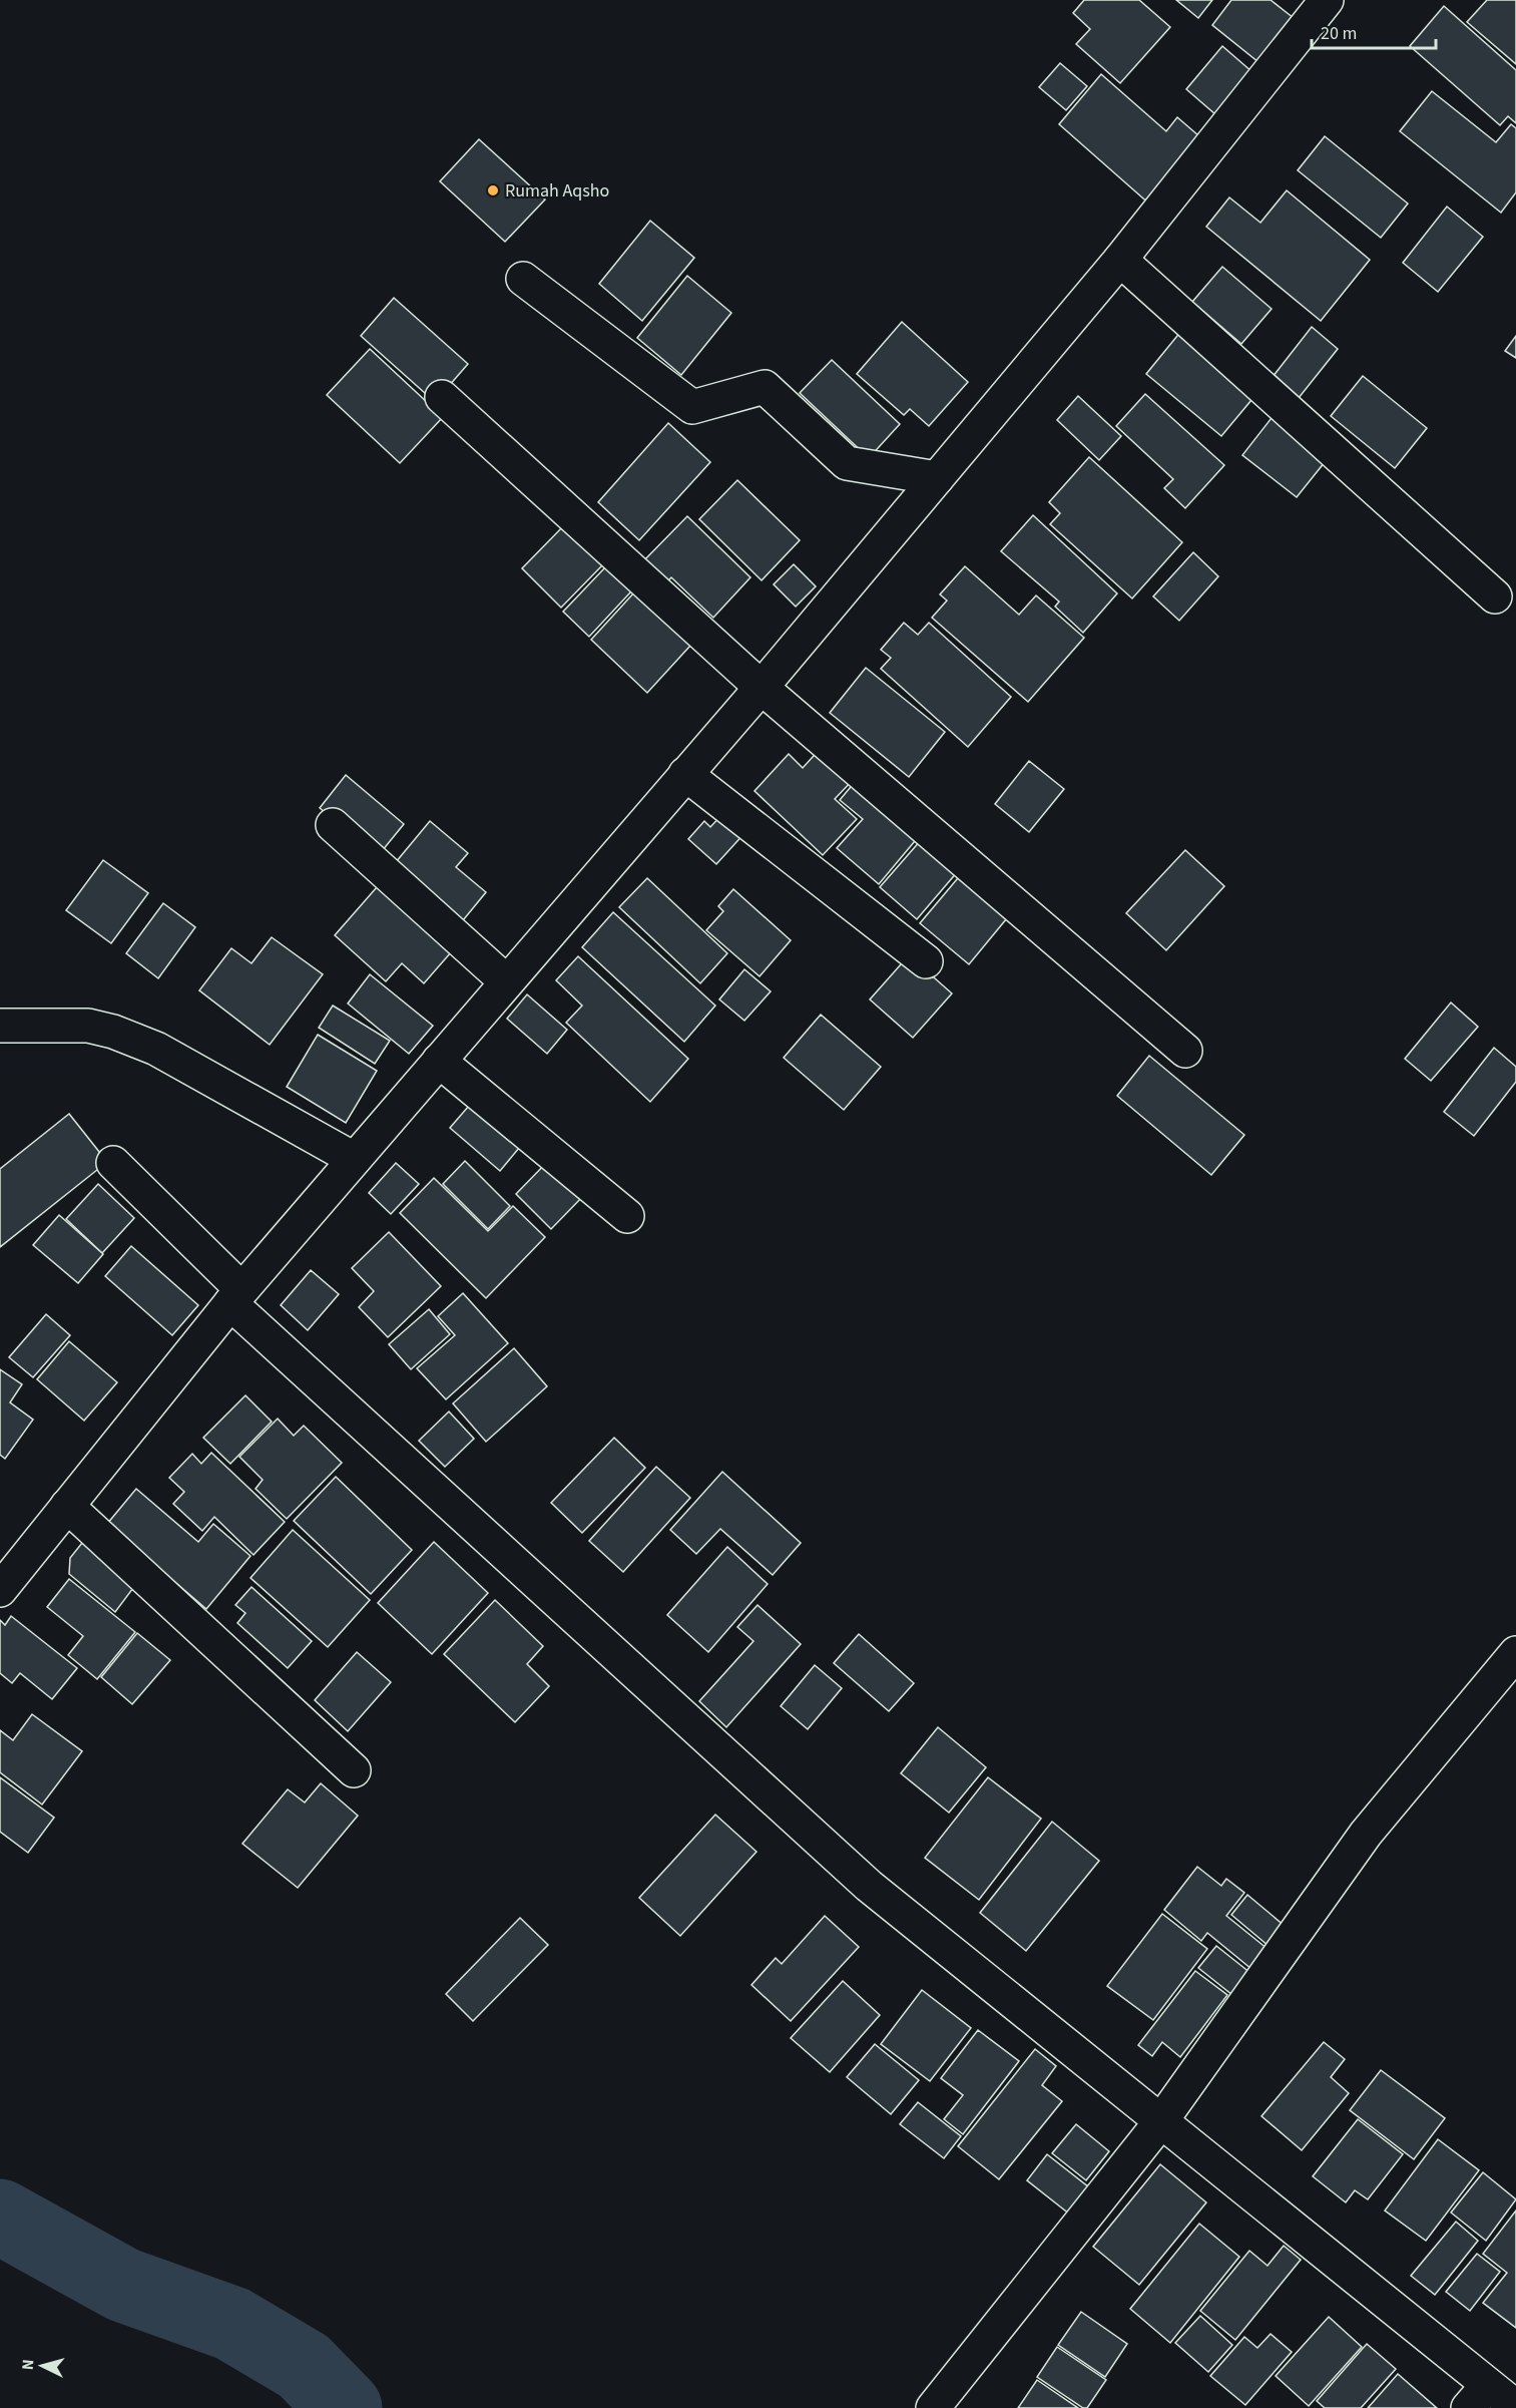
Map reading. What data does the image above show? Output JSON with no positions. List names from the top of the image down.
{
  "places": ["Rumah Aqsho"],
  "scale_bar": "20 m",
  "north": "left"
}
